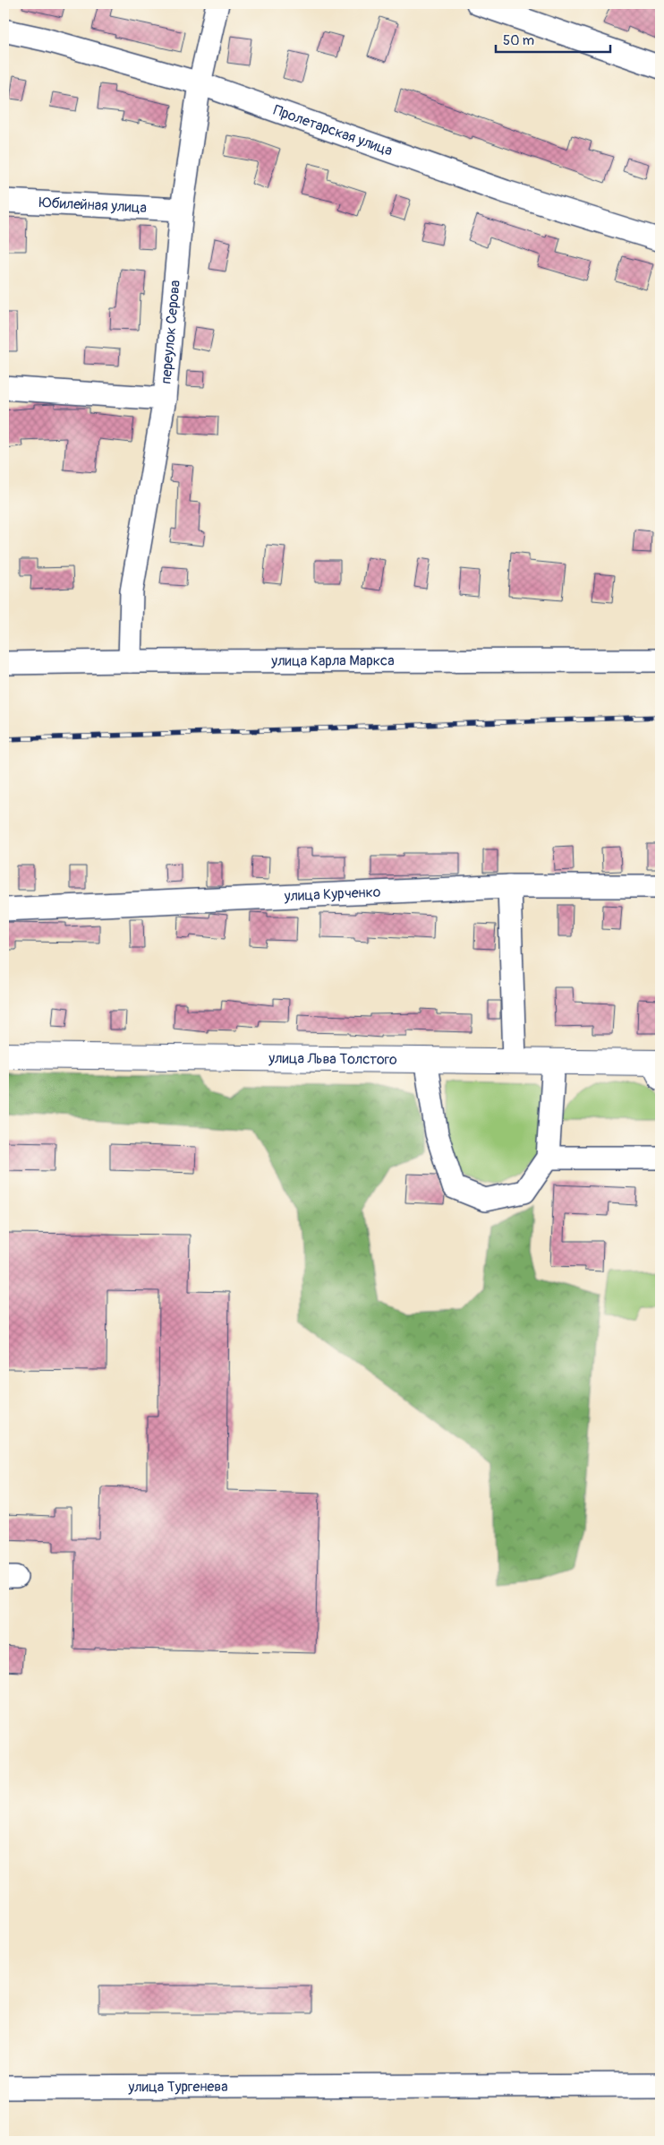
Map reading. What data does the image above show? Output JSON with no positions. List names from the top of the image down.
{
  "streets": {
    "main road": ["улица Льва Толстого"],
    "street": [
      "Пролетарская улица",
      "Юбилейная улица",
      "переулок Серова",
      "улица Карла Маркса",
      "улица Курченко",
      "улица Тургенева"
    ]
  },
  "crossings": [
    ["Пролетарская улица", "переулок Серова"],
    ["Юбилейная улица", "переулок Серова"],
    ["переулок Серова", "улица Карла Маркса"]
  ],
  "scale_bar": "50 m"
}
